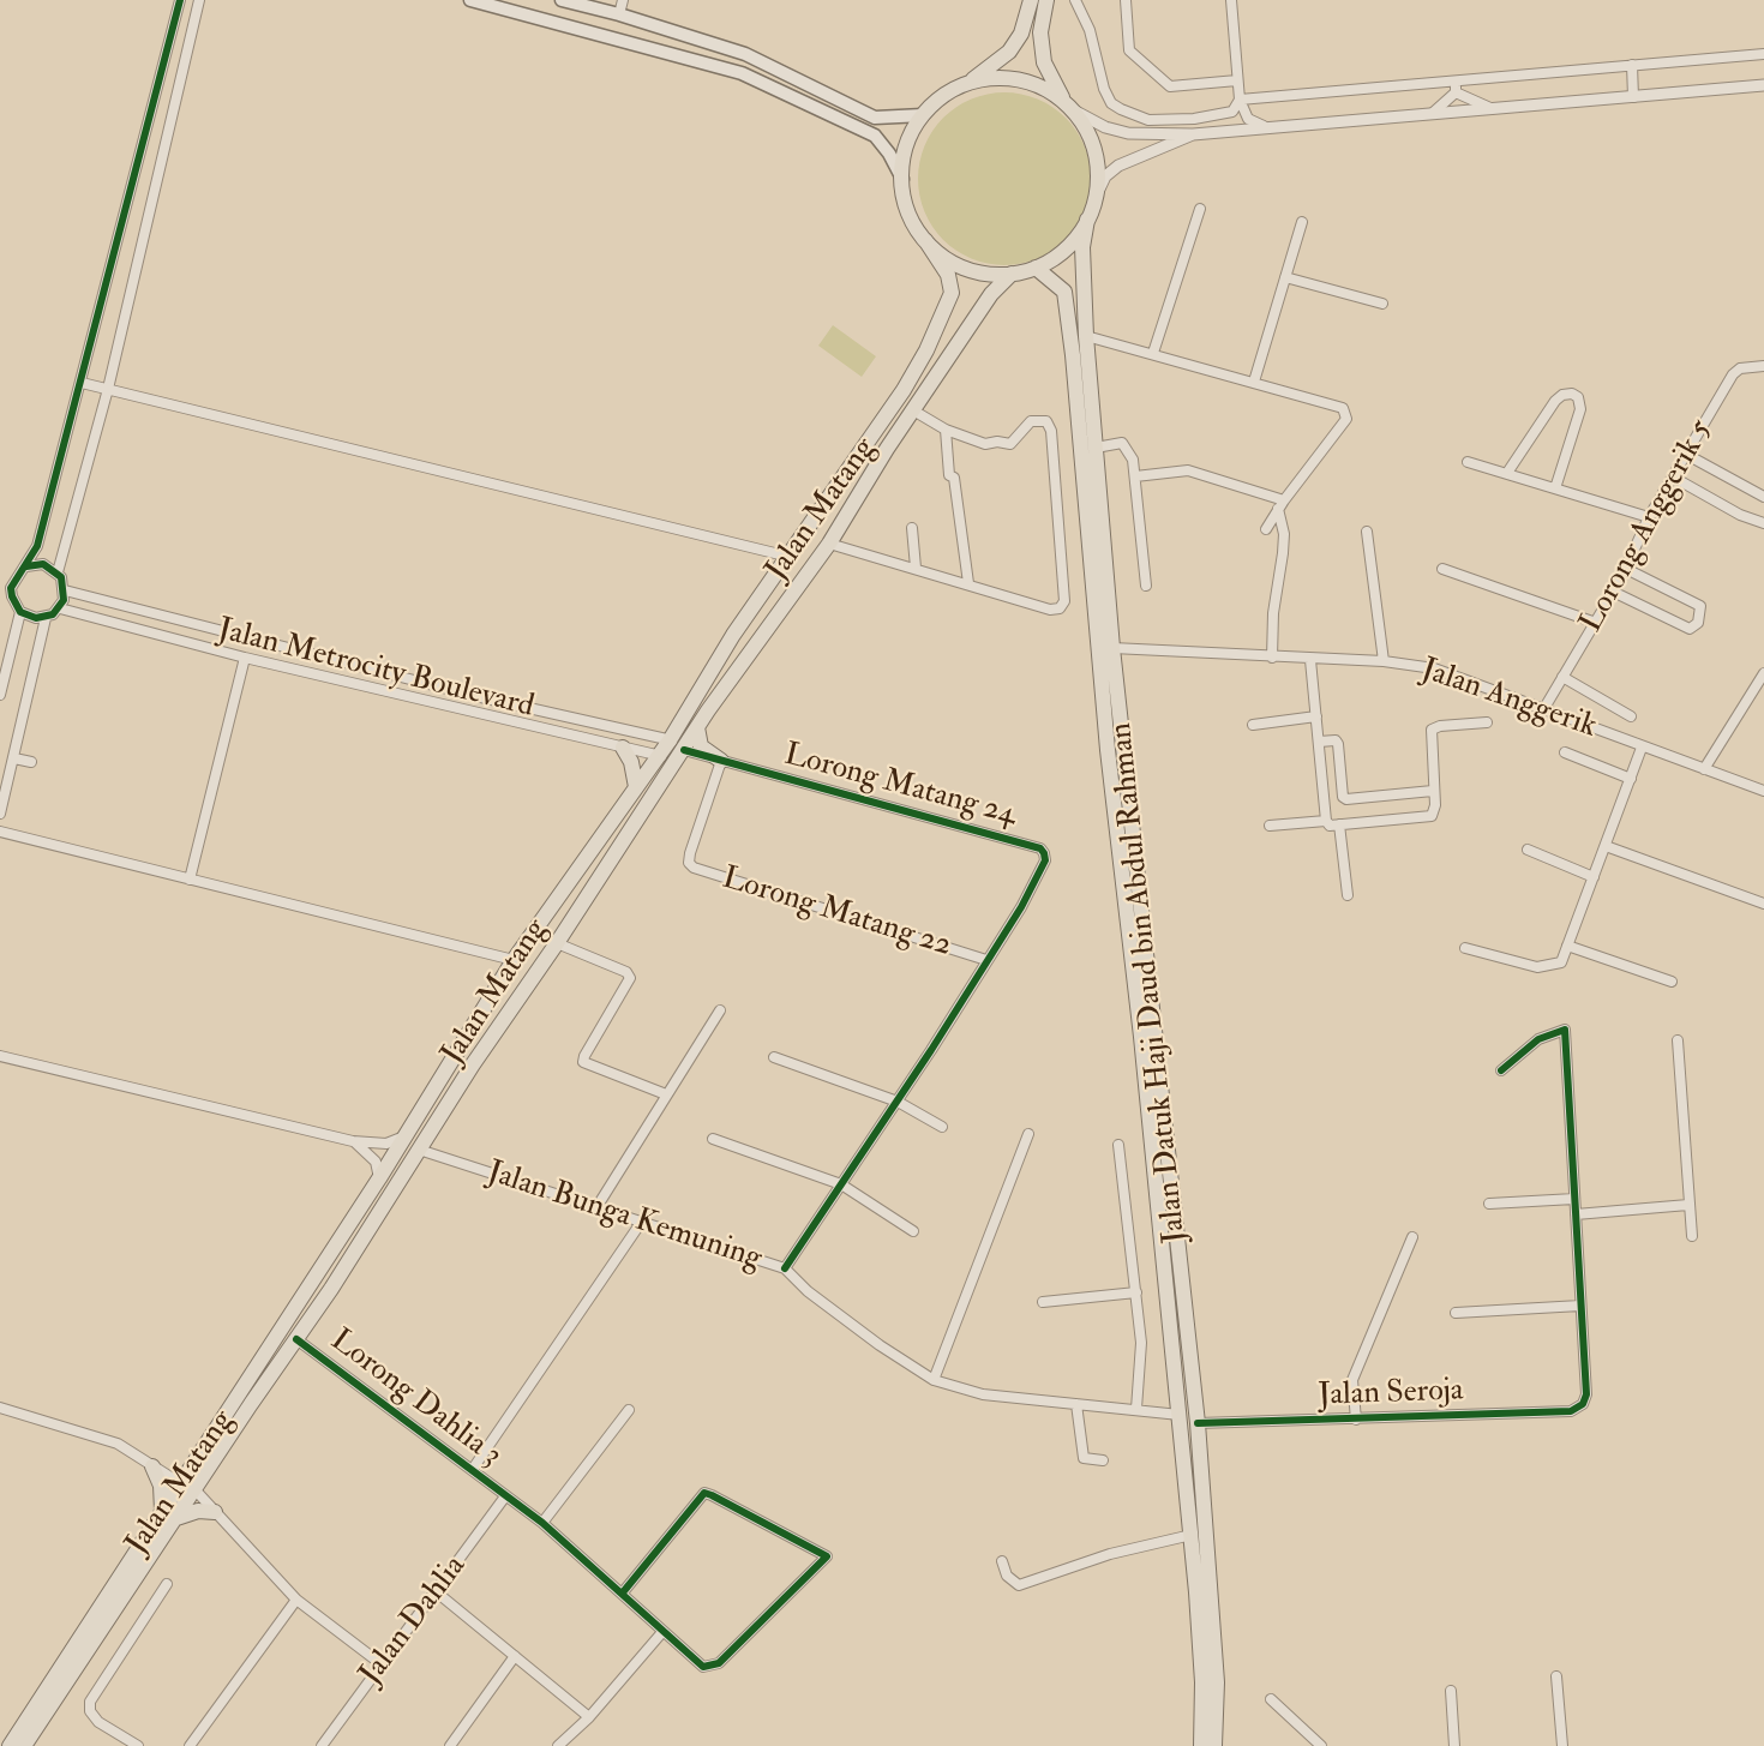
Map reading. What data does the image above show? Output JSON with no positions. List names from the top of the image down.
{
  "streets": {
    "main road": ["Jalan Matang", "Jalan Datuk Haji Daud bin Abdul Rahman"],
    "street": [
      "Lorong Anggerik 5",
      "Jalan Metrocity Boulevard",
      "Jalan Anggerik",
      "Lorong Matang 24",
      "Lorong Matang 22",
      "Jalan Bunga Kemuning",
      "Jalan Seroja",
      "Lorong Dahlia 3",
      "Jalan Dahlia"
    ]
  },
  "crossings": [
    ["Jalan Matang", "Jalan Metrocity Boulevard"],
    ["Jalan Matang", "Lorong Matang 24"],
    ["Jalan Matang", "Jalan Datuk Haji Daud bin Abdul Rahman"],
    ["Jalan Matang", "Jalan Bunga Kemuning"],
    ["Jalan Matang", "Lorong Dahlia 3"],
    ["Lorong Anggerik 5", "Jalan Anggerik"],
    ["Jalan Metrocity Boulevard", "Lorong Matang 24"],
    ["Jalan Anggerik", "Jalan Datuk Haji Daud bin Abdul Rahman"],
    ["Lorong Matang 24", "Lorong Matang 22"],
    ["Jalan Datuk Haji Daud bin Abdul Rahman", "Jalan Bunga Kemuning"],
    ["Jalan Datuk Haji Daud bin Abdul Rahman", "Jalan Seroja"],
    ["Lorong Dahlia 3", "Jalan Dahlia"]
  ]
}
